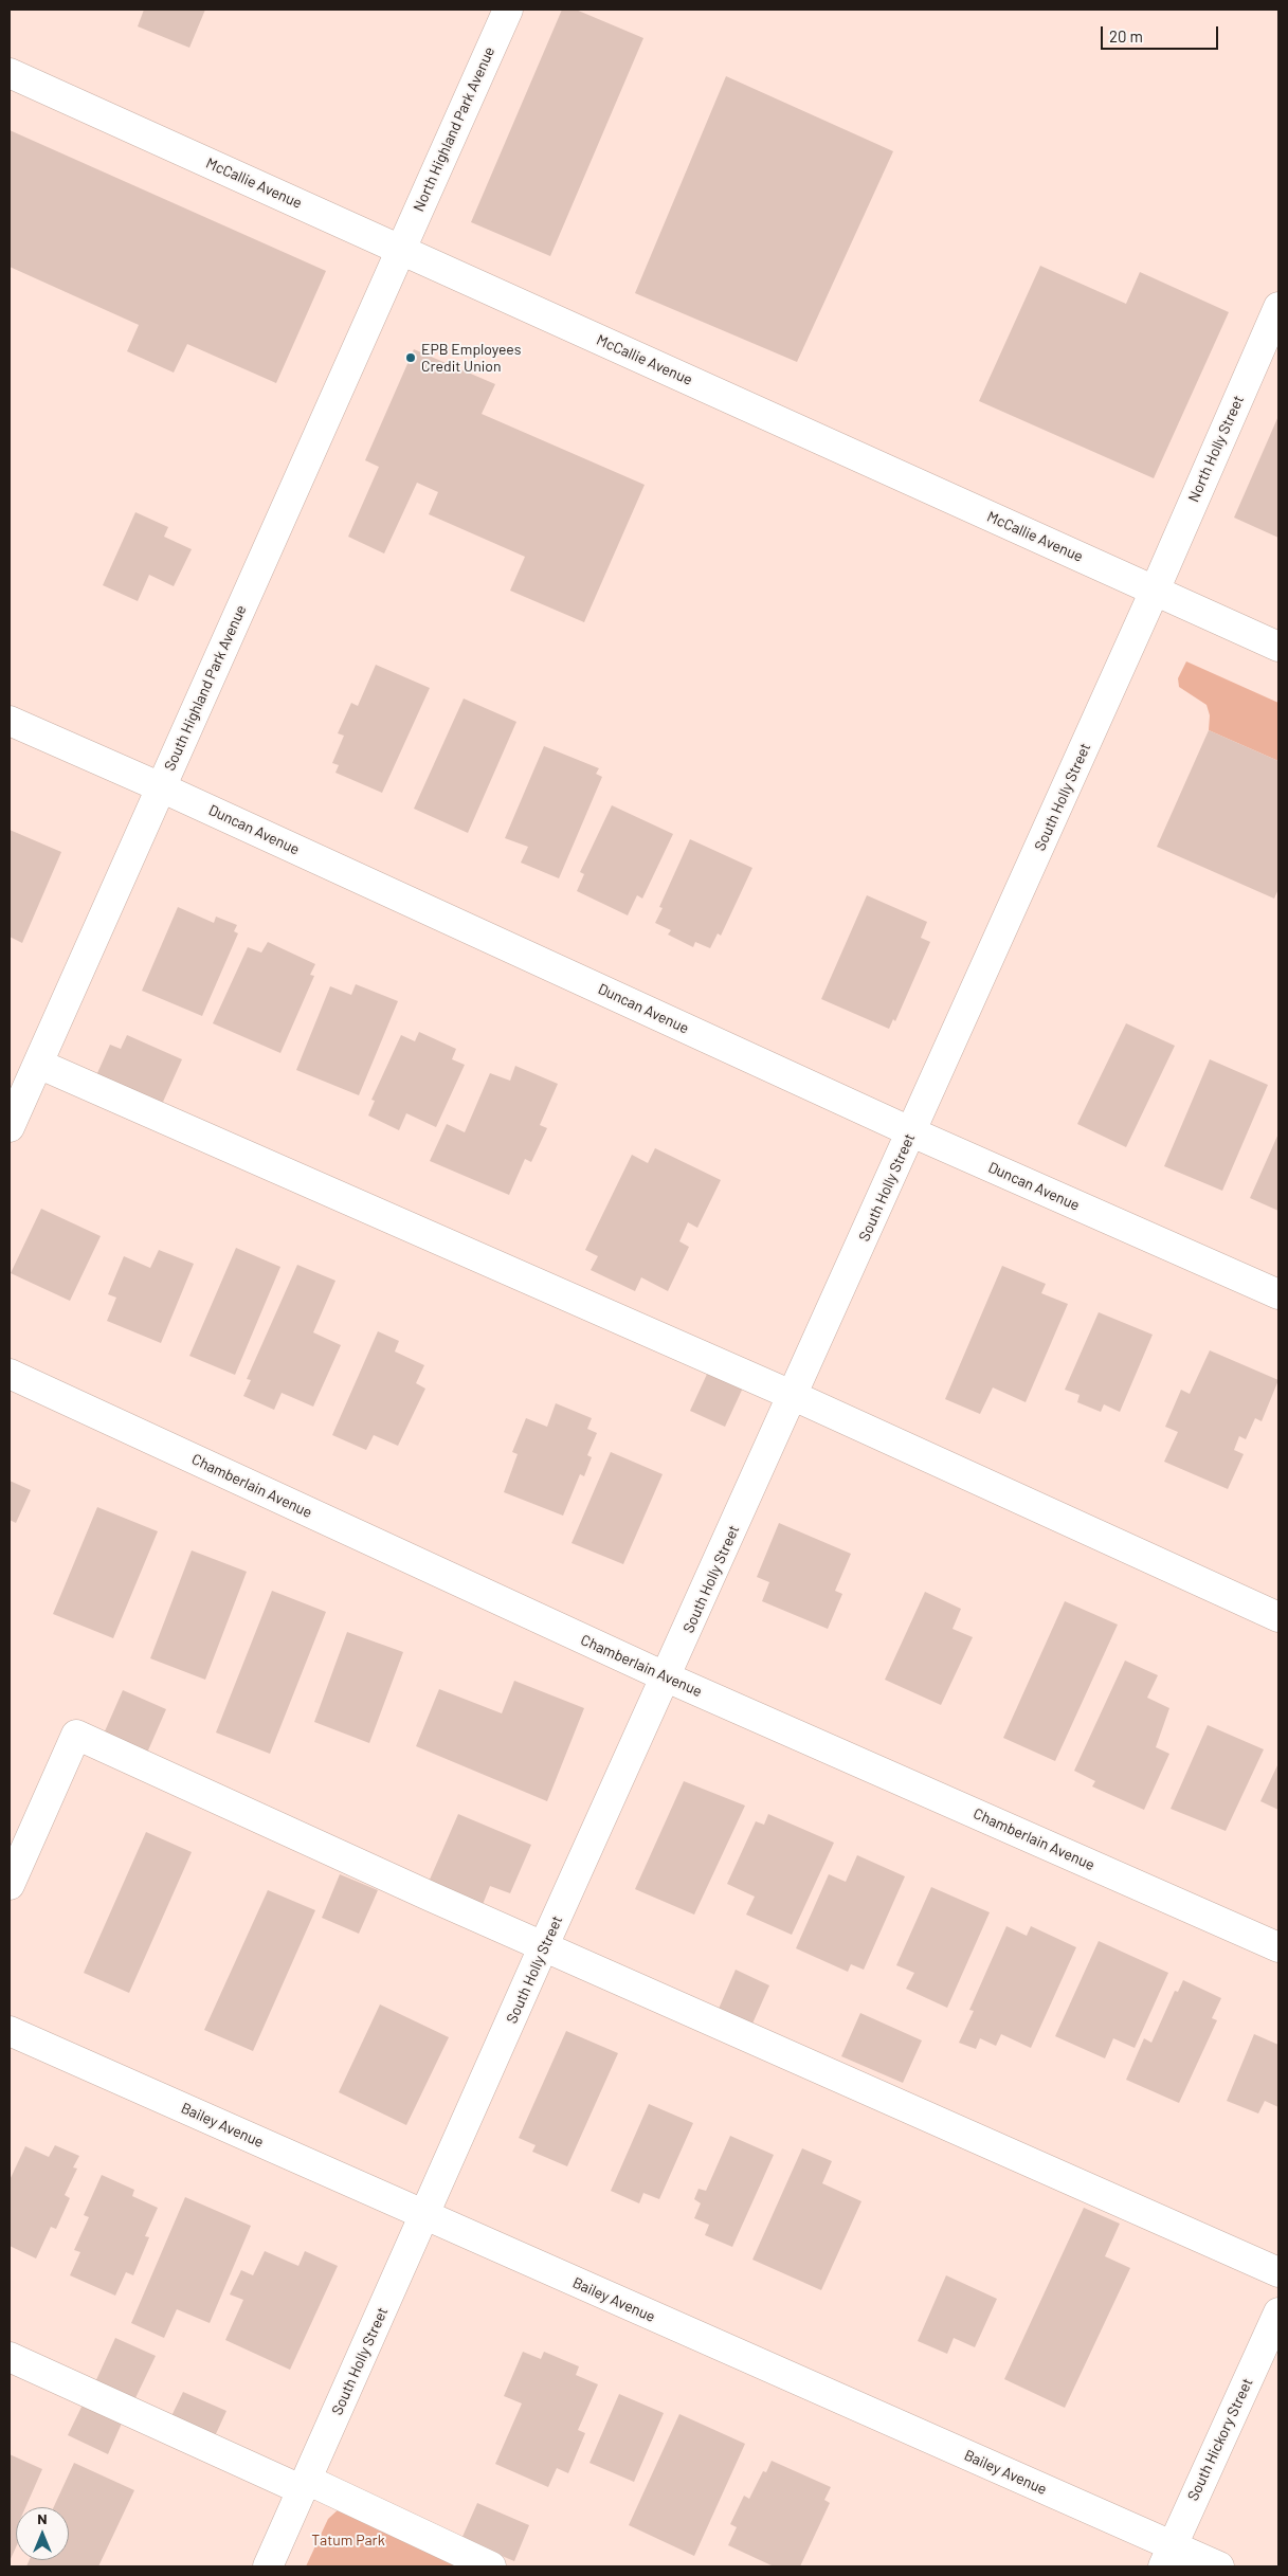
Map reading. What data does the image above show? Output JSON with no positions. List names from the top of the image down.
{
  "streets": {
    "street": [
      "North Highland Park Avenue",
      "McCallie Avenue",
      "North Holly Street",
      "South Highland Park Avenue",
      "South Holly Street",
      "Duncan Avenue",
      "Chamberlain Avenue",
      "Bailey Avenue",
      "South Hickory Street"
    ]
  },
  "crossings": [
    ["North Highland Park Avenue", "McCallie Avenue"],
    ["North Highland Park Avenue", "South Highland Park Avenue"],
    ["McCallie Avenue", "North Holly Street"],
    ["McCallie Avenue", "South Highland Park Avenue"],
    ["McCallie Avenue", "South Holly Street"],
    ["North Holly Street", "South Holly Street"],
    ["South Highland Park Avenue", "Duncan Avenue"],
    ["South Holly Street", "Duncan Avenue"],
    ["South Holly Street", "Chamberlain Avenue"],
    ["South Holly Street", "Bailey Avenue"],
    ["Bailey Avenue", "South Hickory Street"]
  ],
  "parks": ["Tatum Park"],
  "places": ["EPB Employees Credit Union"],
  "scale_bar": "20 m",
  "north": "top"
}
